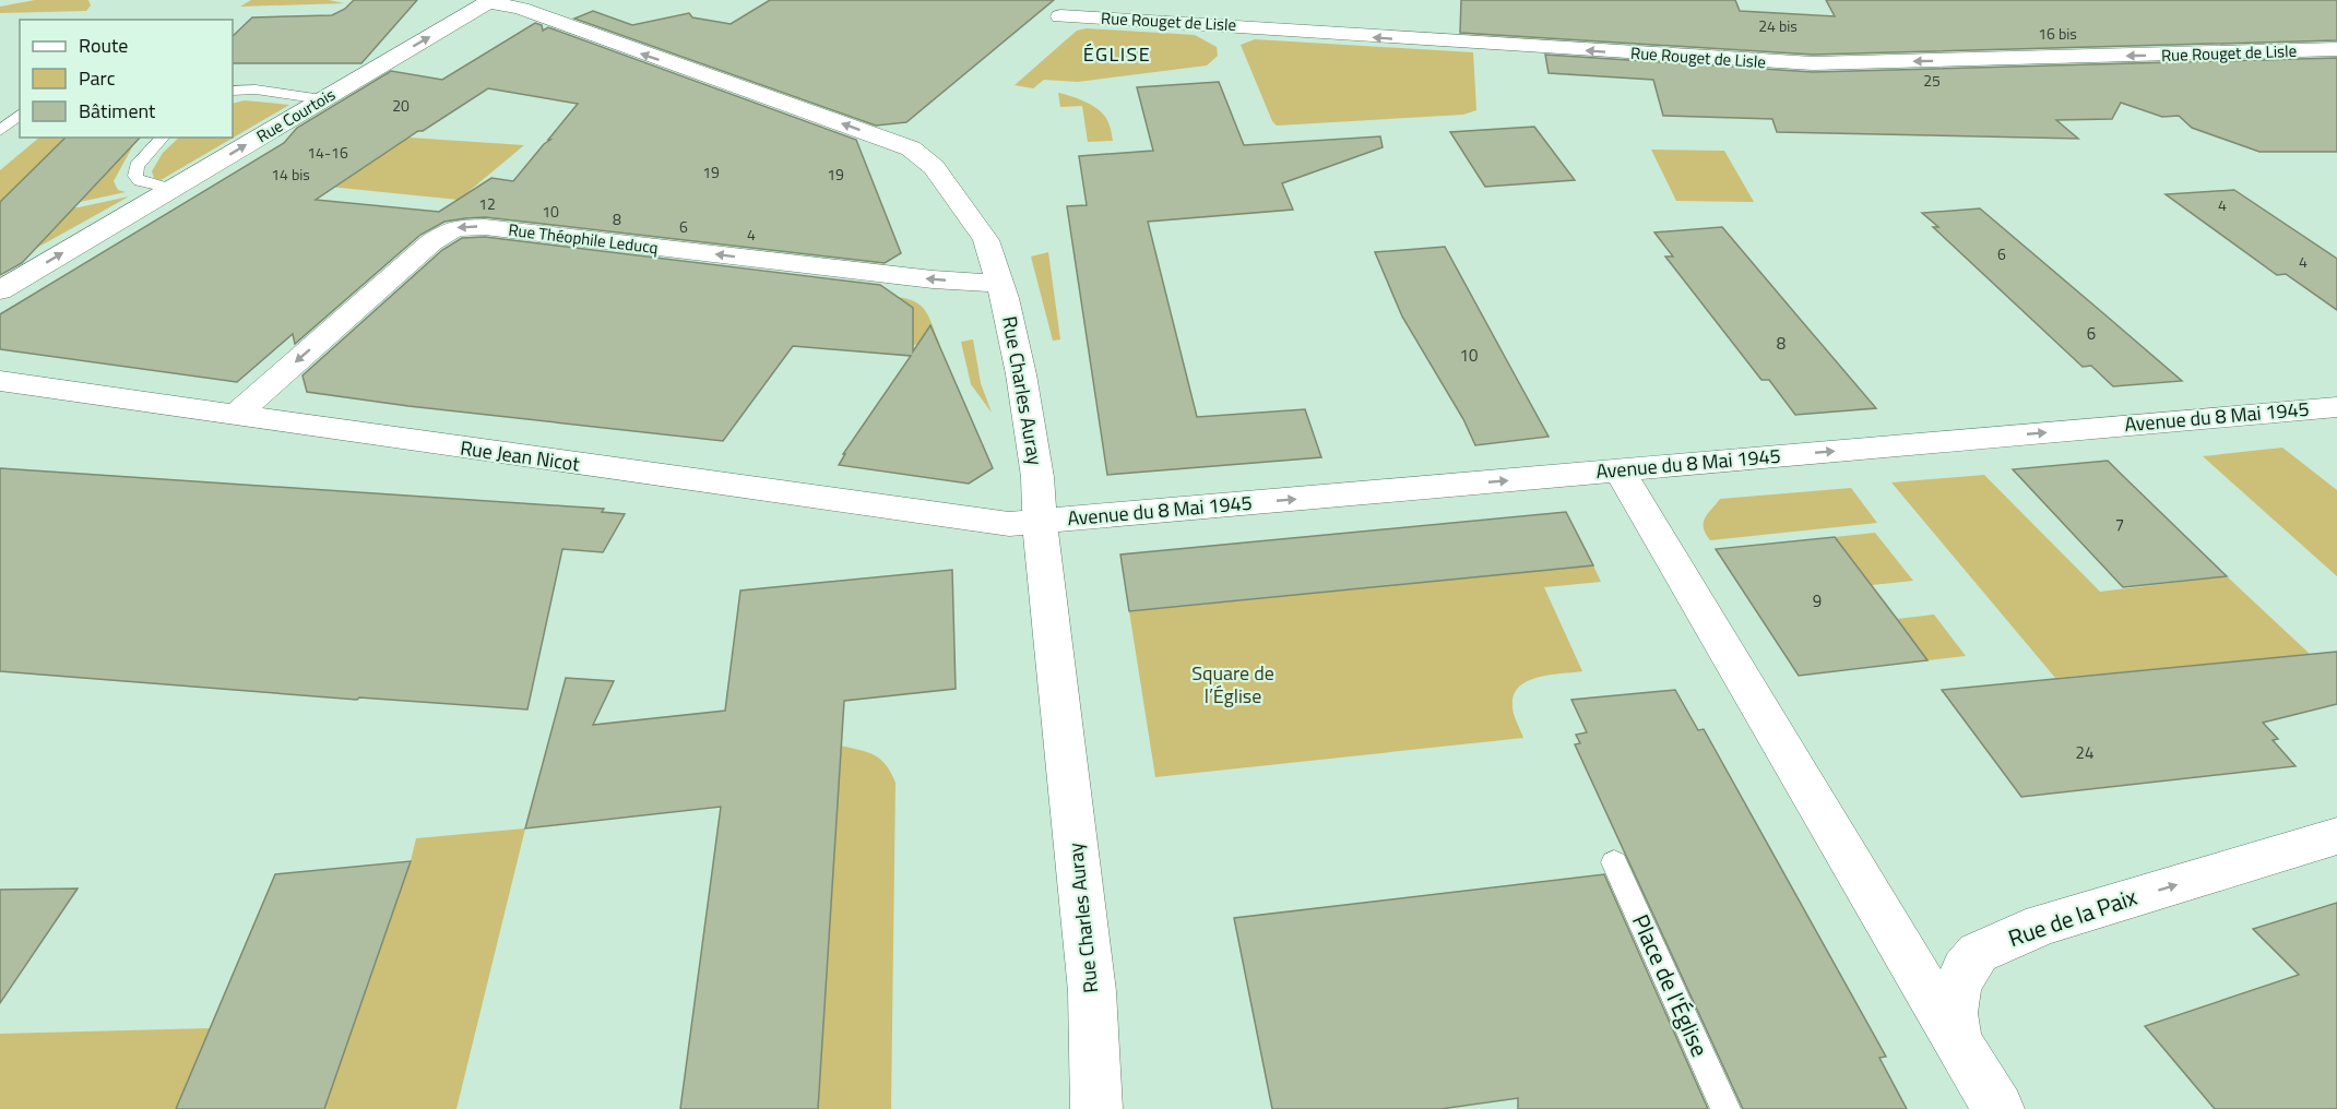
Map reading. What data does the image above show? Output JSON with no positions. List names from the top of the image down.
{
  "streets": {
    "street": [
      "Rue Rouget de Lisle",
      "Rue Courtois",
      "Rue Théophile Leducq",
      "Rue Charles Auray",
      "Avenue du 8 Mai 1945",
      "Rue Jean Nicot",
      "Rue de la Paix"
    ],
    "lane": ["Place de l'Église"]
  },
  "crossings": [
    ["Rue Courtois", "Rue Charles Auray"],
    ["Rue Théophile Leducq", "Rue Charles Auray"],
    ["Rue Théophile Leducq", "Rue Jean Nicot"],
    ["Rue Charles Auray", "Avenue du 8 Mai 1945"],
    ["Rue Charles Auray", "Rue Jean Nicot"],
    ["Avenue du 8 Mai 1945", "Rue Jean Nicot"]
  ],
  "one_way": [
    "Rue Rouget de Lisle",
    "Rue Courtois",
    "Rue Théophile Leducq",
    "Rue Charles Auray",
    "Avenue du 8 Mai 1945",
    "Rue de la Paix"
  ],
  "districts": ["ÉGLISE"],
  "parks": ["Square de l’Église"],
  "house_numbers": [
    "24 bis",
    "16 bis",
    "25",
    "20",
    "14-16",
    "19",
    "14 bis",
    "19",
    "12",
    "4",
    "10",
    "8",
    "6",
    "4",
    "6",
    "4",
    "6",
    "8",
    "10",
    "7",
    "9",
    "24"
  ],
  "legend": ["Route", "Parc", "Bâtiment"]
}
